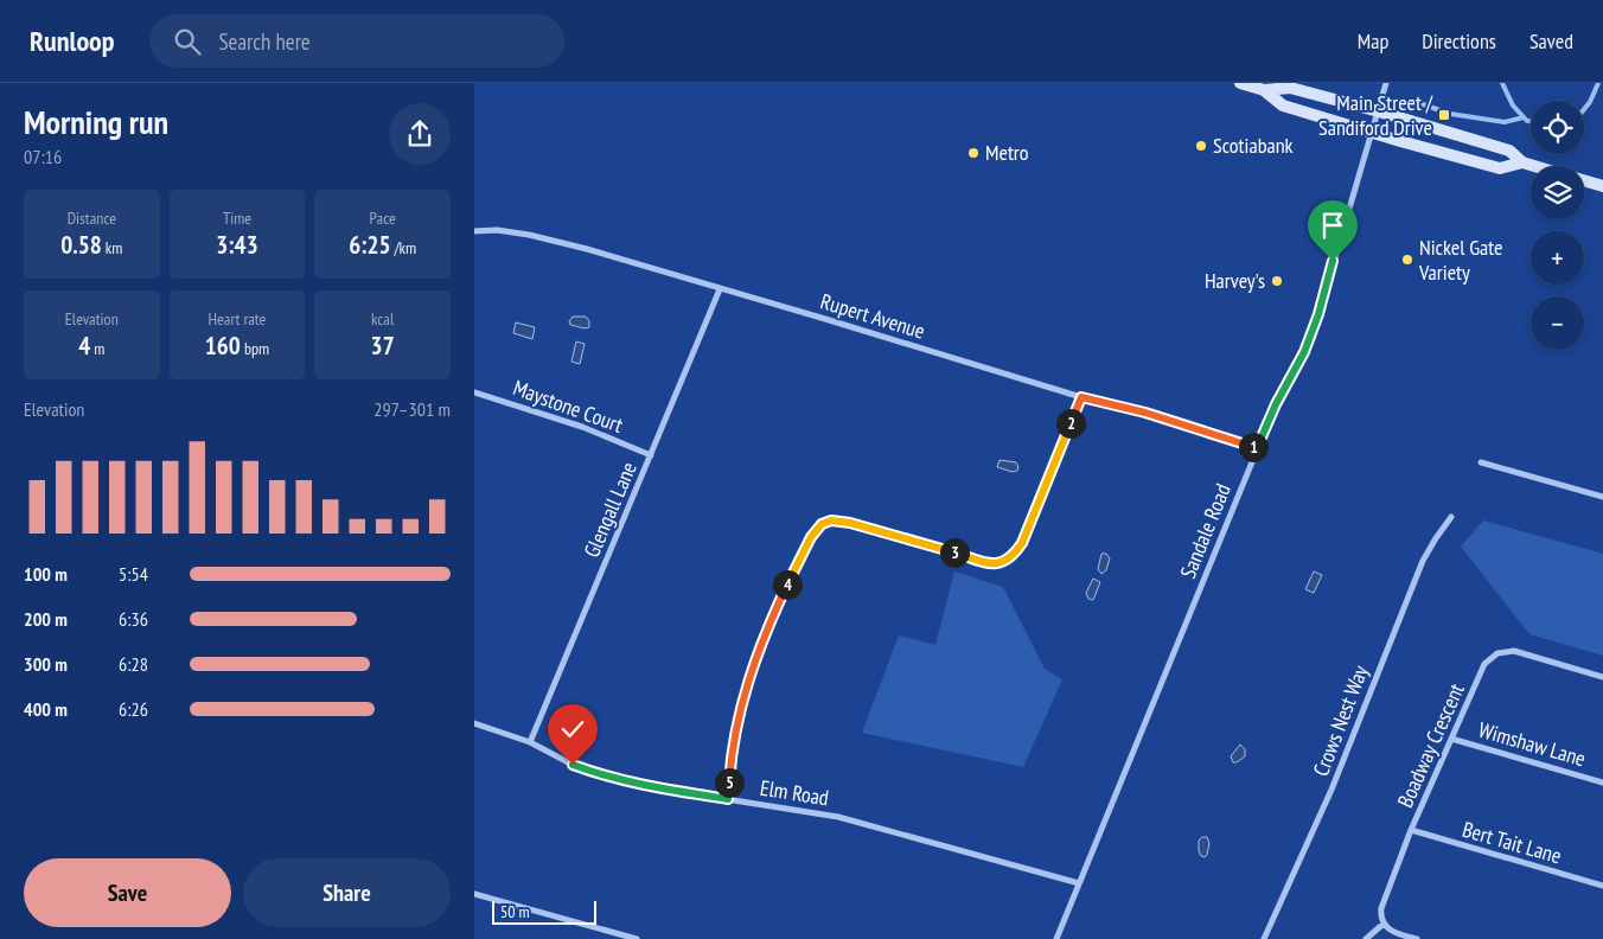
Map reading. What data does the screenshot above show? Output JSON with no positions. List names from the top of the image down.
{
  "streets": {
    "street": [
      "Rupert Avenue",
      "Maystone Court",
      "Glengall Lane",
      "Sandale Road",
      "Crows Nest Way",
      "Wimshaw Lane",
      "Boadway Crescent",
      "Elm Road",
      "Bert Tait Lane"
    ]
  },
  "crossings": [
    ["Rupert Avenue", "Glengall Lane"],
    ["Rupert Avenue", "Sandale Road"],
    ["Maystone Court", "Glengall Lane"],
    ["Glengall Lane", "Elm Road"],
    ["Sandale Road", "Elm Road"],
    ["Wimshaw Lane", "Boadway Crescent"],
    ["Boadway Crescent", "Bert Tait Lane"]
  ],
  "places": {
    "transit": ["Main Street / Sandiford Drive"],
    "other": [
      "Scotiabank",
      "Metro",
      "Nickel Gate Variety",
      "Harvey's"
    ]
  },
  "scale_bar": "50 m",
  "page": {
    "header": "Runloop",
    "search": "Search here",
    "nav": ["Map", "Directions", "Saved"],
    "heading": ["Morning run", "07:16"],
    "map_buttons": ["+", "−"],
    "stats": [
      ["Distance", "0.58 km"],
      ["Time", "3:43"],
      ["Pace", "6:25 /km"],
      ["Elevation", "4 m"],
      ["Heart rate", "160 bpm"],
      ["kcal", "37"]
    ],
    "chart": ["Elevation", "297–301 m"],
    "pins": [
      "2",
      "1",
      "3",
      "4",
      "5"
    ],
    "list": [
      {
        "name": "100 m",
        "note": "5:54"
      },
      {
        "name": "200 m",
        "note": "6:36"
      },
      {
        "name": "300 m",
        "note": "6:28"
      },
      {
        "name": "400 m",
        "note": "6:26"
      }
    ],
    "buttons": ["Save", "Share"],
    "scale": "50 m"
  }
}
